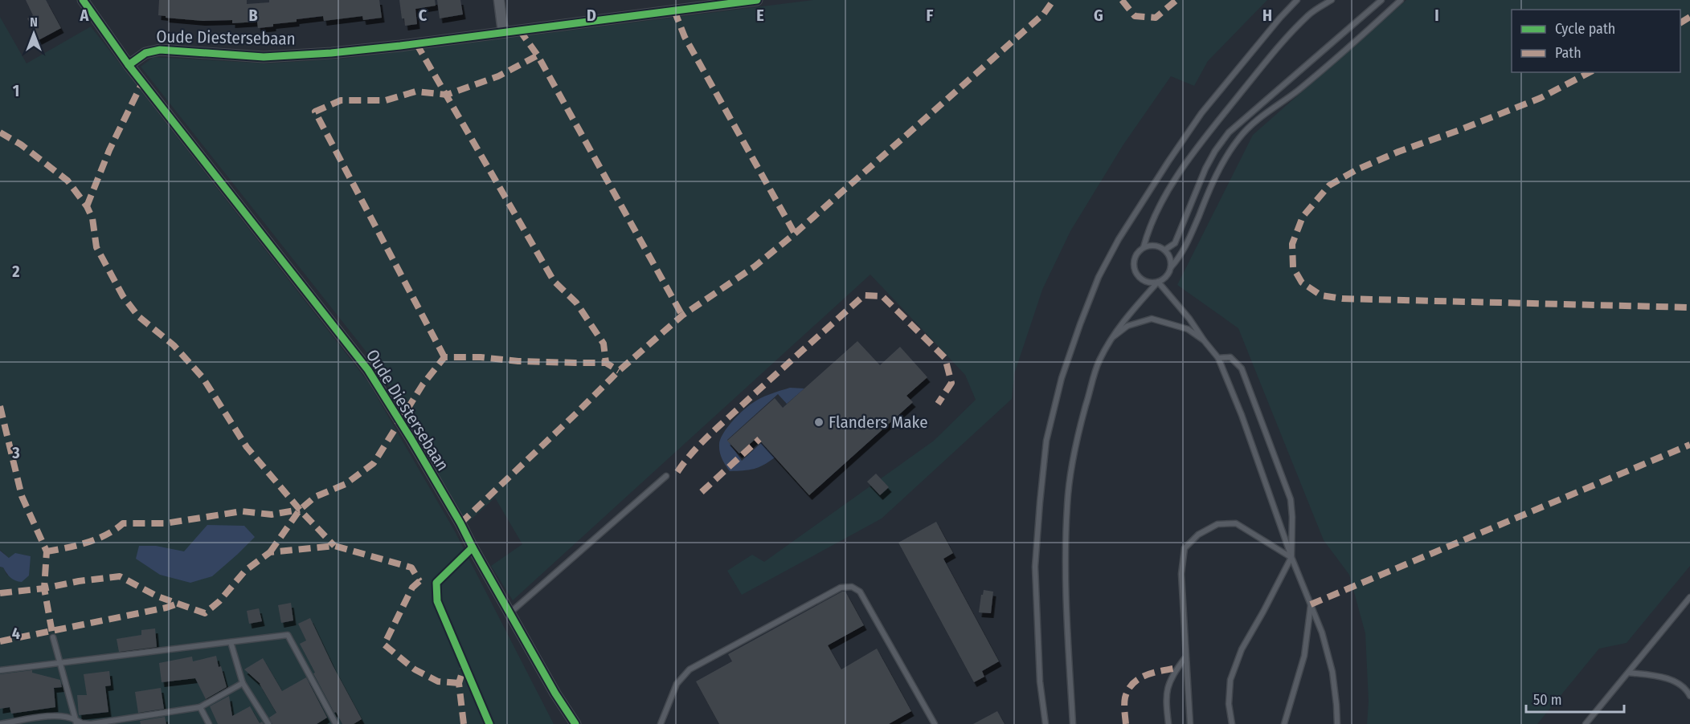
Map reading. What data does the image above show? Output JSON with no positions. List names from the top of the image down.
{
  "streets": {
    "street": ["Oude Diestersebaan"]
  },
  "places": ["Flanders Make"],
  "legend": ["Cycle path", "Path"],
  "scale_bar": "50 m",
  "north": "top",
  "grid": {
    "columns": [
      "A",
      "B",
      "C",
      "D",
      "E",
      "F",
      "G",
      "H",
      "I"
    ],
    "rows": [
      "1",
      "2",
      "3",
      "4"
    ]
  }
}
